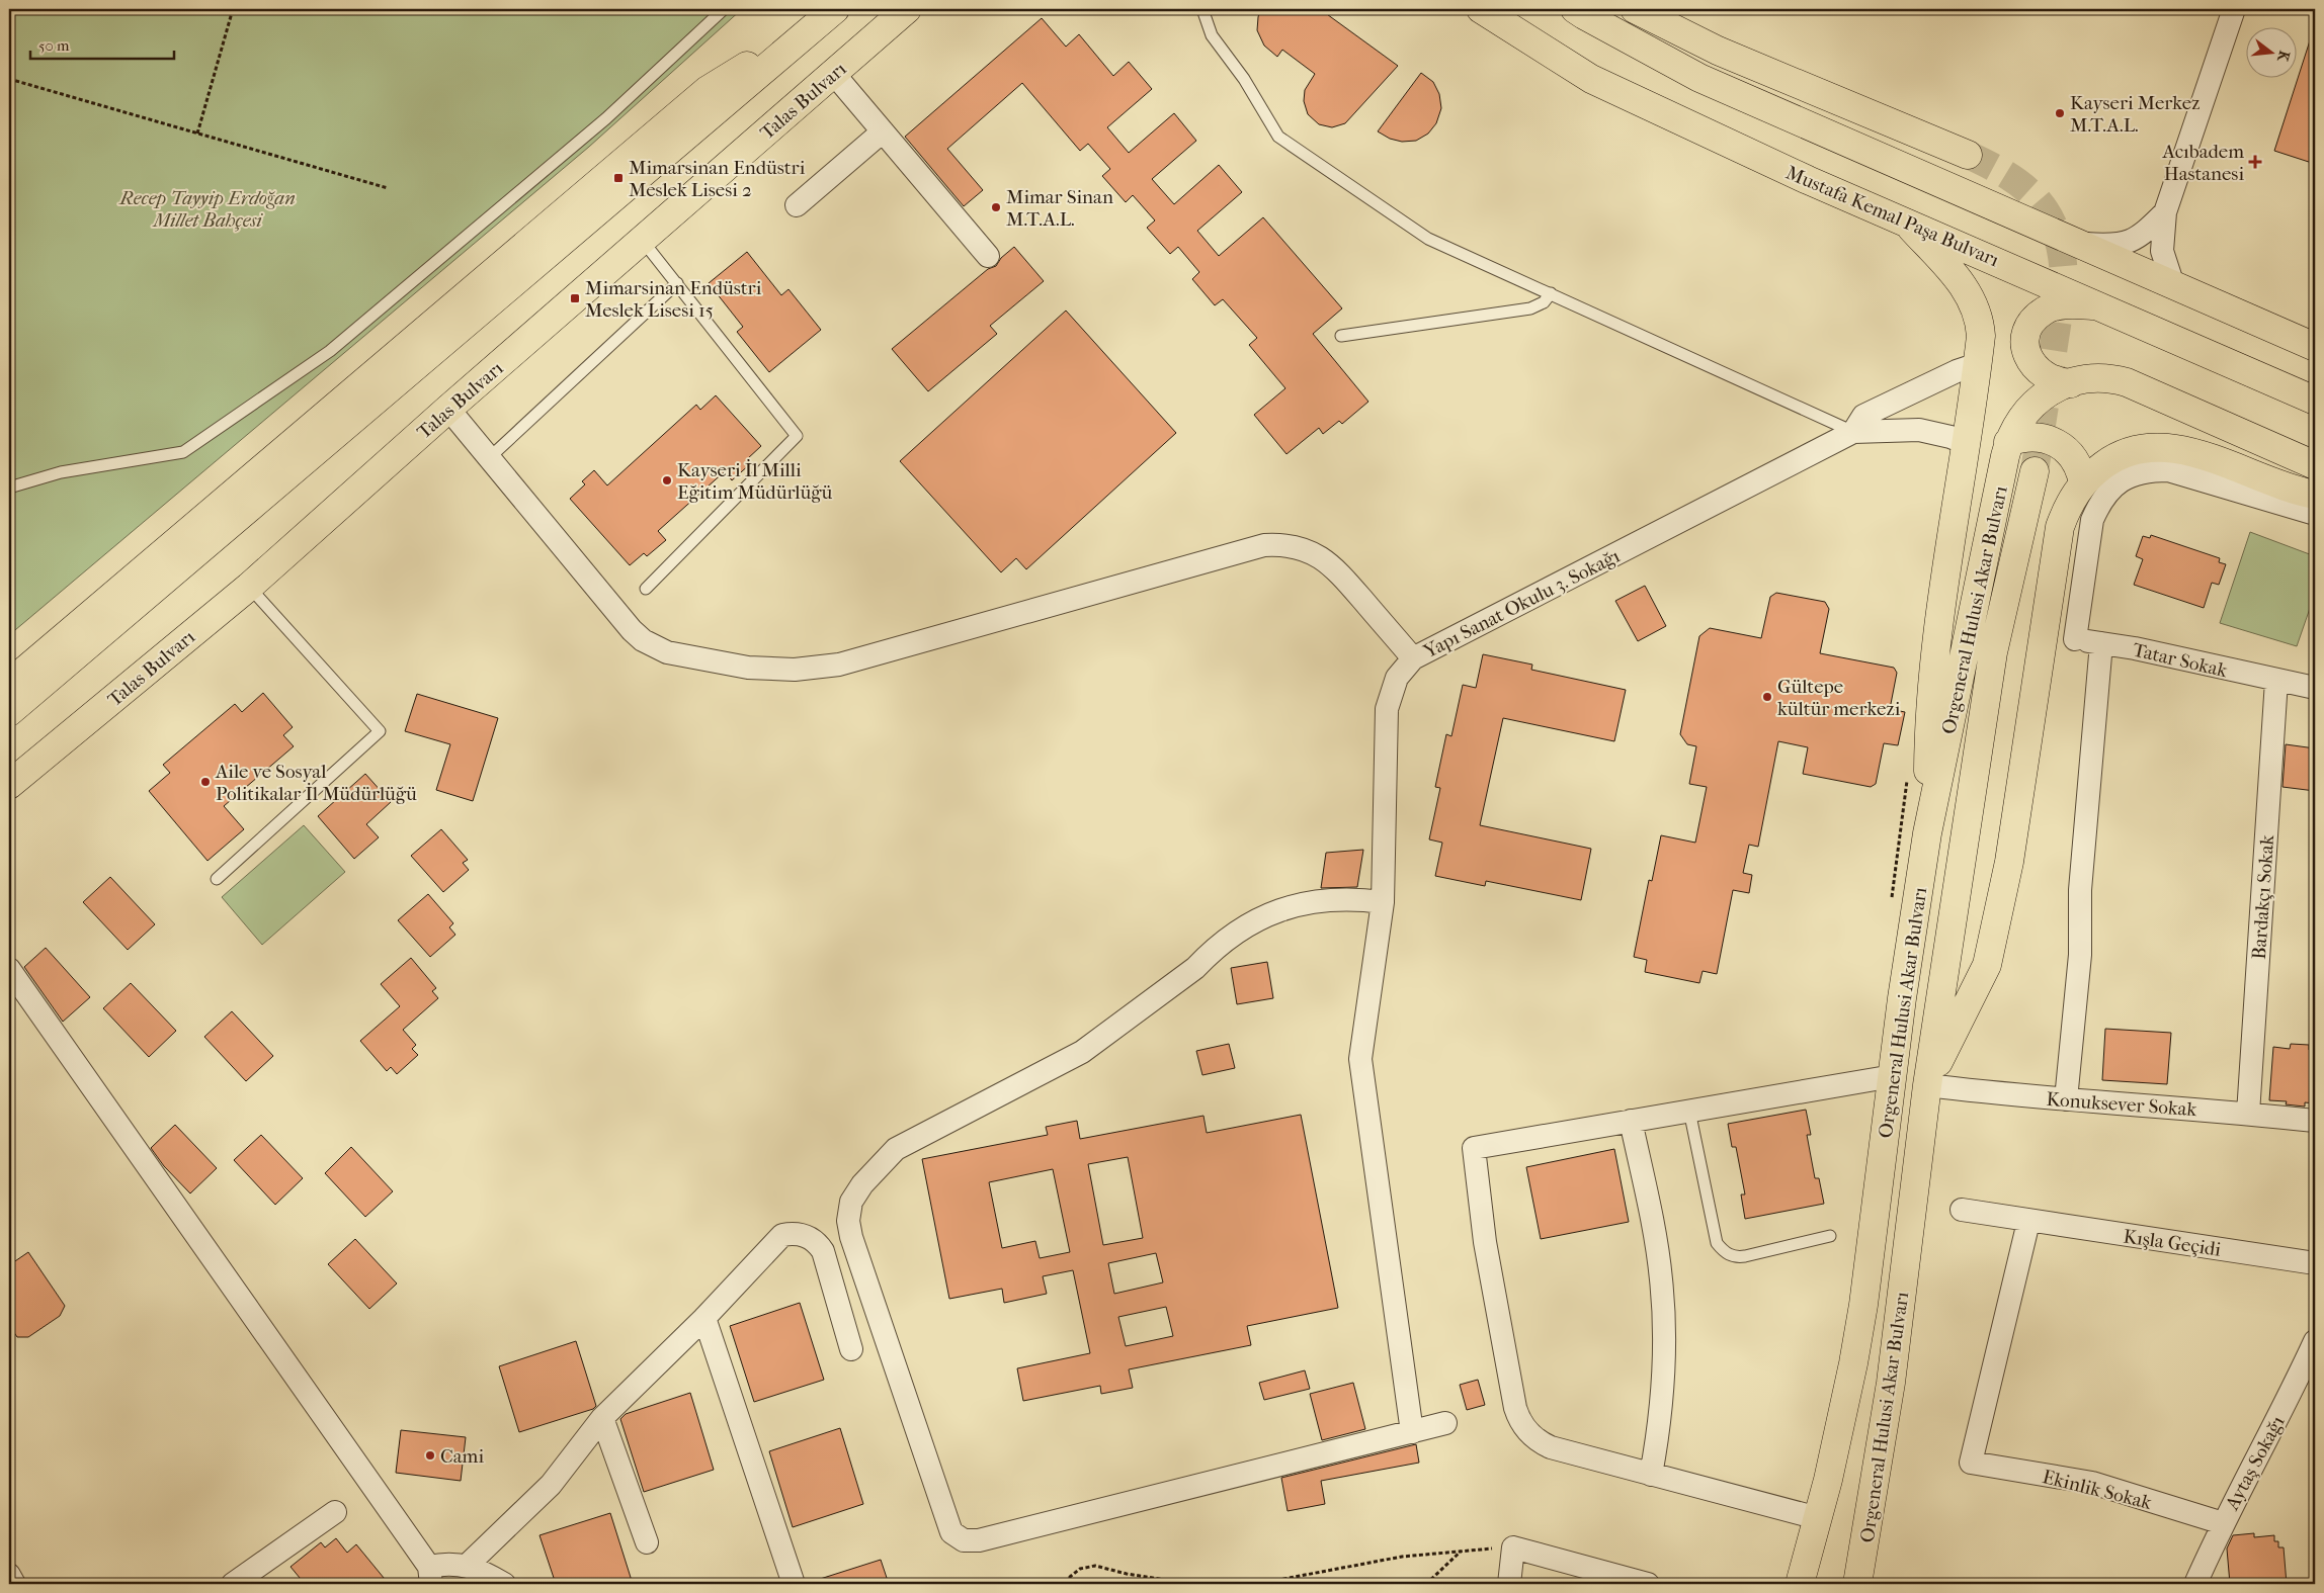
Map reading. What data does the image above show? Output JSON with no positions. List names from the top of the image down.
{
  "streets": {
    "main road": ["Talas Bulvarı", "Mustafa Kemal Paşa Bulvarı", "Orgeneral Hulusi Akar Bulvarı"],
    "street": [
      "Yapı Sanat Okulu 3. Sokağı",
      "Tatar Sokak",
      "Bardakçı Sokak",
      "Konuksever Sokak",
      "Kışla Geçidi",
      "Aytaş Sokağı",
      "Ekinlik Sokak"
    ]
  },
  "crossings": [
    ["Orgeneral Hulusi Akar Bulvarı", "Konuksever Sokak"],
    ["Tatar Sokak", "Bardakçı Sokak"],
    ["Bardakçı Sokak", "Konuksever Sokak"],
    ["Kışla Geçidi", "Ekinlik Sokak"],
    ["Aytaş Sokağı", "Ekinlik Sokak"]
  ],
  "parks": ["Recep Tayyip Erdoğan Millet Bahçesi"],
  "places": {
    "other": [
      "Kayseri Merkez M.T.A.L.",
      "Mimar Sinan M.T.A.L.",
      "Kayseri İl Milli Eğitim Müdürlüğü",
      "Gültepe kültür merkezi",
      "Aile ve Sosyal Politikalar İl Müdürlüğü",
      "Cami"
    ],
    "health": ["Acıbadem Hastanesi"],
    "transit": ["Mimarsinan Endüstri Meslek Lisesi 2", "Mimarsinan Endüstri Meslek Lisesi 15"]
  },
  "scale_bar": "50 m",
  "north": "right"
}
